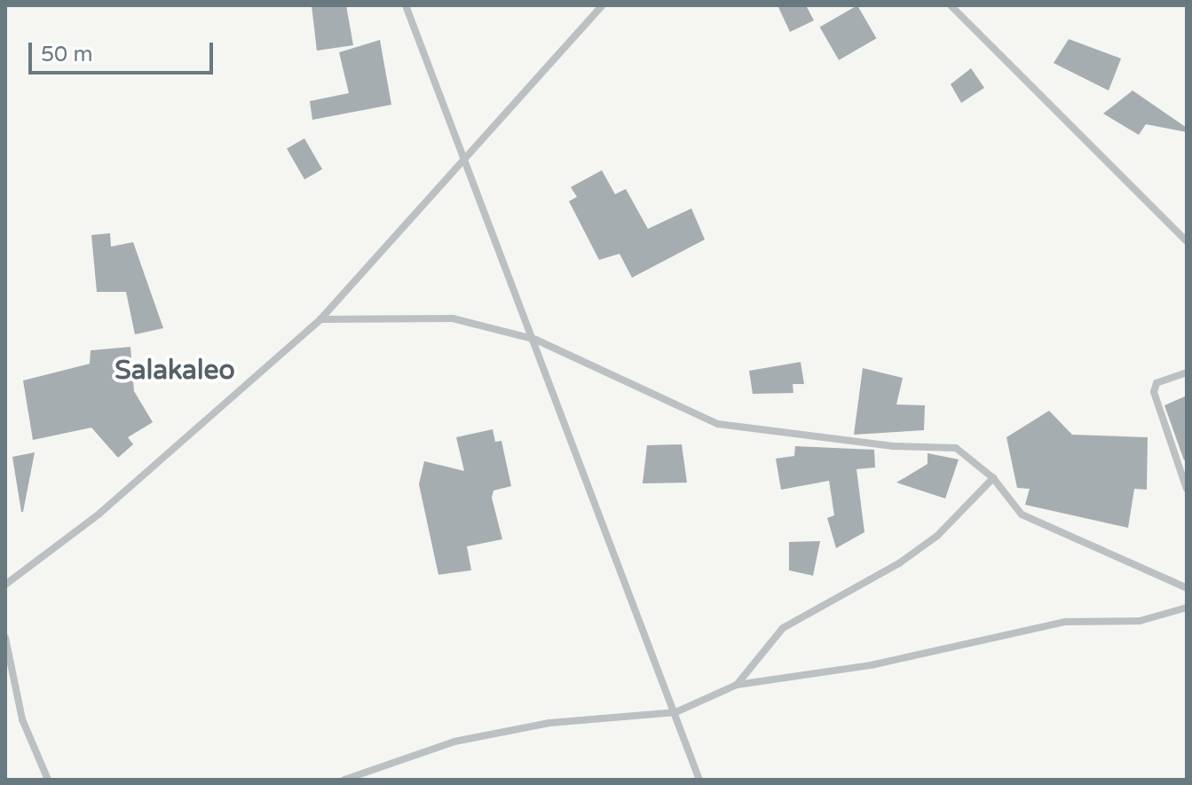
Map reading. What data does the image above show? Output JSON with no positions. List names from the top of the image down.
{
  "districts": ["Salakaleo"],
  "scale_bar": "50 m"
}
